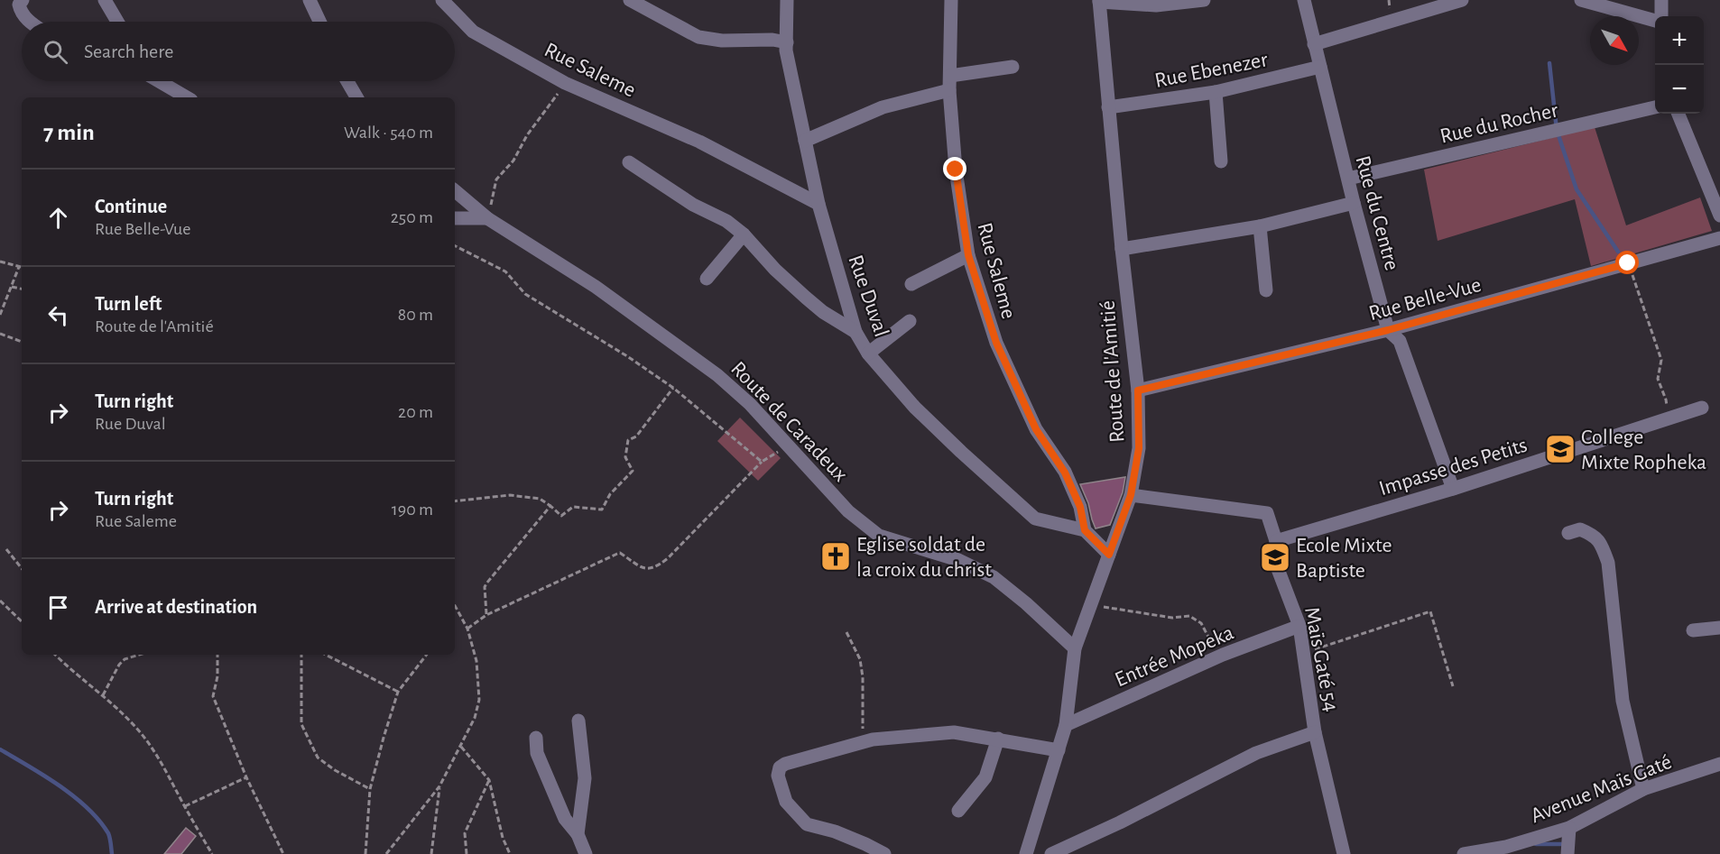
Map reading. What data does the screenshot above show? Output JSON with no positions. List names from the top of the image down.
{
  "streets": {
    "street": [
      "Rue Saleme",
      "Rue Ebenezer",
      "Rue du Rocher",
      "Rue du Centre",
      "Rue Duval",
      "Rue Belle-Vue",
      "Route de l'Amitié",
      "Route de Caradeux",
      "Impasse des Petits",
      "Entrée Mopeka",
      "Maïs Gaté 54",
      "Avenue Maïs Gaté"
    ]
  },
  "crossings": [
    ["Rue Saleme", "Rue Duval"],
    ["Rue Ebenezer", "Rue du Centre"],
    ["Rue Ebenezer", "Route de l'Amitié"],
    ["Rue du Rocher", "Rue du Centre"],
    ["Rue du Centre", "Rue Belle-Vue"],
    ["Rue du Centre", "Impasse des Petits"],
    ["Rue Belle-Vue", "Route de l'Amitié"],
    ["Route de l'Amitié", "Route de Caradeux"],
    ["Route de l'Amitié", "Entrée Mopeka"],
    ["Route de l'Amitié", "Maïs Gaté 54"],
    ["Impasse des Petits", "Maïs Gaté 54"],
    ["Entrée Mopeka", "Maïs Gaté 54"]
  ],
  "places": {
    "school or university": ["College Mixte Ropheka", "Ecole Mixte Baptiste"],
    "church": ["Eglise soldat de la croix du christ"]
  },
  "north": "bottom right",
  "page": {
    "map_buttons": ["+", "−"],
    "search": "Search here",
    "heading": ["7 min", "Walk · 540 m"],
    "list": [
      ["Continue", "Rue Belle-Vue", "250 m"],
      ["Turn left", "Route de l'Amitié", "80 m"],
      ["Turn right", "Rue Duval", "20 m"],
      ["Turn right", "Rue Saleme", "190 m"],
      "Arrive at destination"
    ]
  }
}
